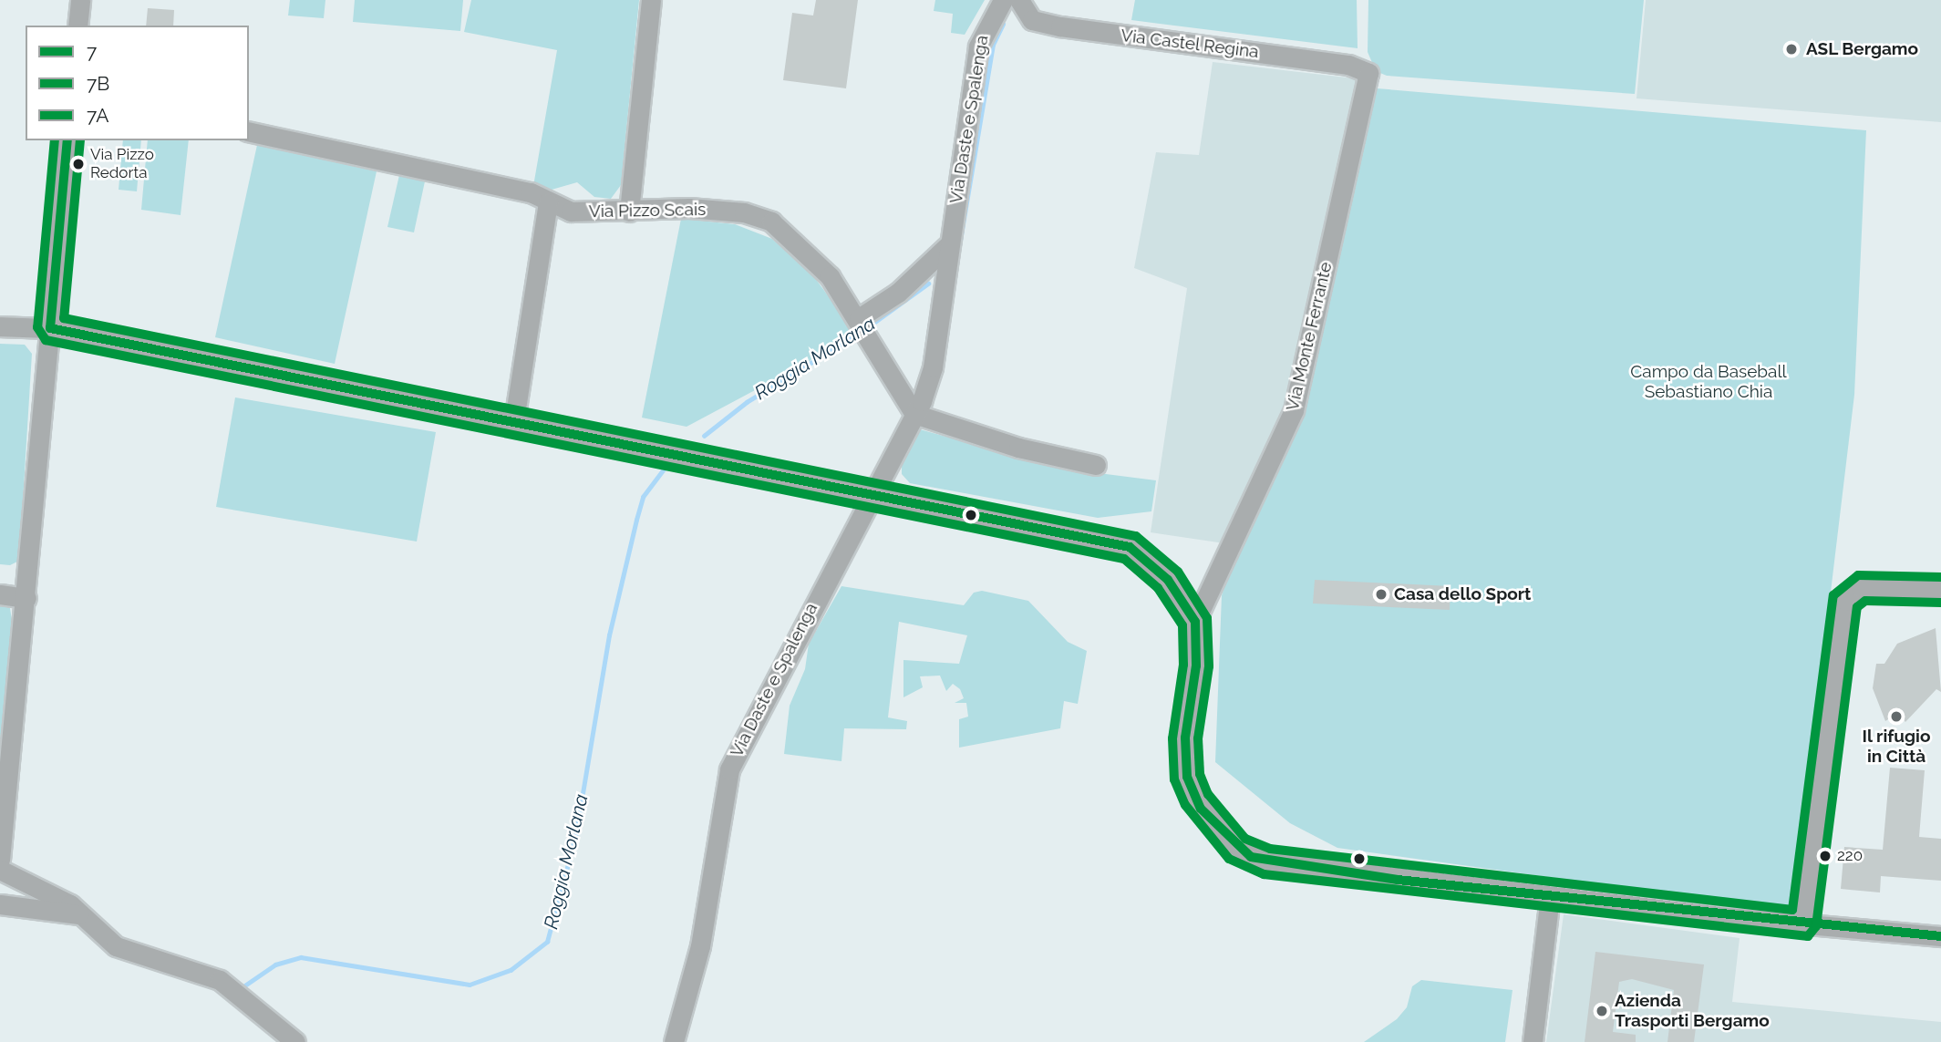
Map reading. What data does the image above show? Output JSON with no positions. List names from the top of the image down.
{
  "streets": {
    "street": [
      "Via Castel Regina",
      "Via Daste e Spalenga",
      "Via Pizzo Scais",
      "Via Monte Ferrante"
    ]
  },
  "crossings": [
    ["Via Castel Regina", "Via Monte Ferrante"]
  ],
  "water": ["Roggia Morlana"],
  "parks": ["Campo da Baseball Sebastiano Chia"],
  "places": [
    "ASL Bergamo",
    "Via Pizzo Redorta",
    "Casa dello Sport",
    "Il rifugio in Città",
    "220",
    "Azienda Trasporti Bergamo"
  ],
  "lines": ["transit line 7", "transit line 7B", "transit line 7A"],
  "legend": ["7", "7B", "7A"]
}
